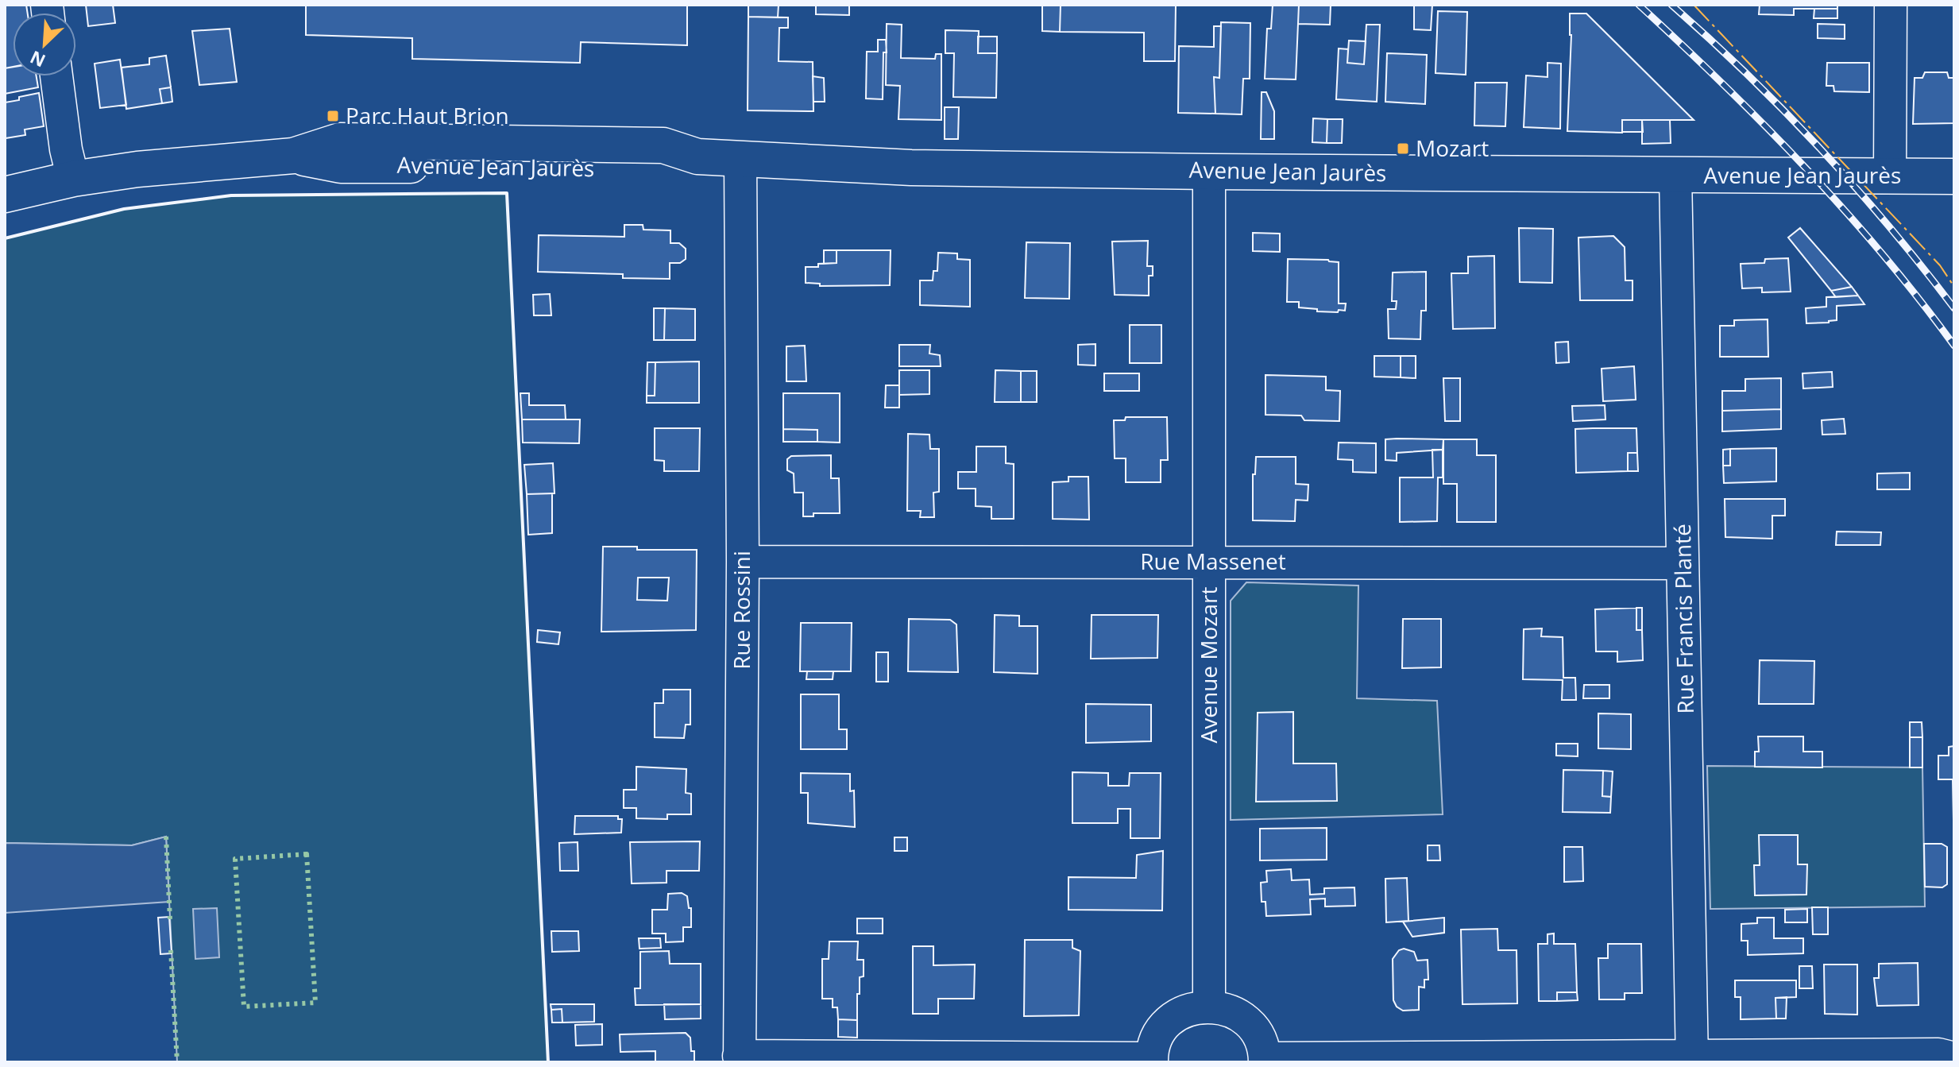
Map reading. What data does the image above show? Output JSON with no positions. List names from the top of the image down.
{
  "streets": {
    "main road": ["Avenue Jean Jaurès"],
    "street": [
      "Rue Massenet",
      "Rue Rossini",
      "Rue Francis Planté",
      "Avenue Mozart"
    ]
  },
  "crossings": [
    ["Avenue Jean Jaurès", "Rue Rossini"],
    ["Avenue Jean Jaurès", "Rue Francis Planté"],
    ["Avenue Jean Jaurès", "Avenue Mozart"],
    ["Rue Massenet", "Rue Rossini"],
    ["Rue Massenet", "Rue Francis Planté"],
    ["Rue Massenet", "Avenue Mozart"]
  ],
  "places": {
    "transit": ["Parc Haut Brion", "Mozart"]
  },
  "north": "bottom left"
}
